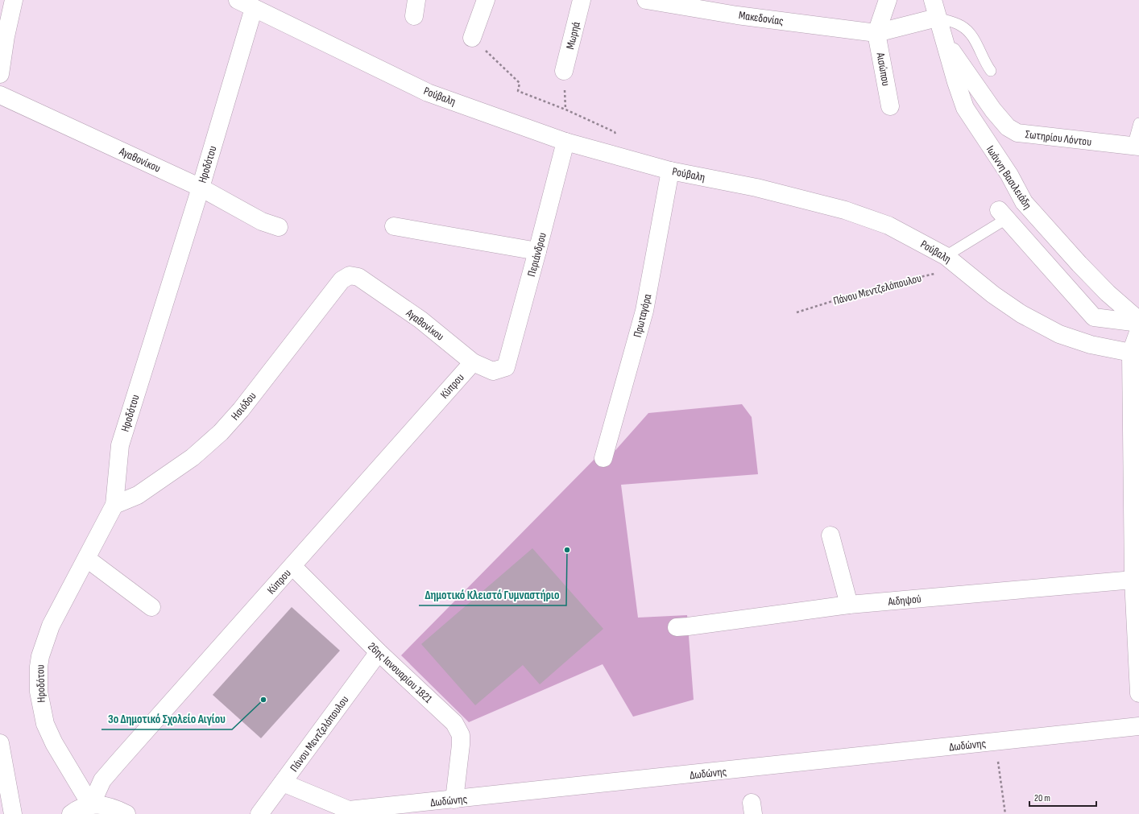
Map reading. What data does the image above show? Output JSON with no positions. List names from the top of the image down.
{
  "streets": {
    "street": [
      "Μακεδονίας",
      "Μωρηά",
      "Αισώπου",
      "Ρούβαλη",
      "Σωτηρίου Λόντου",
      "Αγαθονίκου",
      "Ηροδότου",
      "Ιωάννη Βασιλειάδη",
      "Περιάνδρου",
      "Πάνου Μεντζελόπουλου",
      "Πρωταγόρα",
      "Κύπρου",
      "Ησιόδου",
      "Αιδηψού",
      "26ης Ιανουαρίου 1821",
      "Δωδώνης"
    ]
  },
  "crossings": [
    ["Μακεδονίας", "Αισώπου"],
    ["Μακεδονίας", "Ιωάννη Βασιλειάδη"],
    ["Ρούβαλη", "Ηροδότου"],
    ["Ρούβαλη", "Περιάνδρου"],
    ["Ρούβαλη", "Πάνου Μεντζελόπουλου"],
    ["Ρούβαλη", "Πρωταγόρα"],
    ["Σωτηρίου Λόντου", "Ιωάννη Βασιλειάδη"],
    ["Αγαθονίκου", "Ηροδότου"],
    ["Αγαθονίκου", "Περιάνδρου"],
    ["Αγαθονίκου", "Κύπρου"],
    ["Αγαθονίκου", "Ησιόδου"],
    ["Ηροδότου", "Κύπρου"],
    ["Ηροδότου", "Ησιόδου"],
    ["Πάνου Μεντζελόπουλου", "26ης Ιανουαρίου 1821"],
    ["Πάνου Μεντζελόπουλου", "Δωδώνης"],
    ["Κύπρου", "26ης Ιανουαρίου 1821"],
    ["26ης Ιανουαρίου 1821", "Δωδώνης"]
  ],
  "places": ["Δημοτικό Κλειστό Γυμναστήριο", "3ο Δημοτικό Σχολείο Αιγίου"],
  "scale_bar": "20 m"
}
